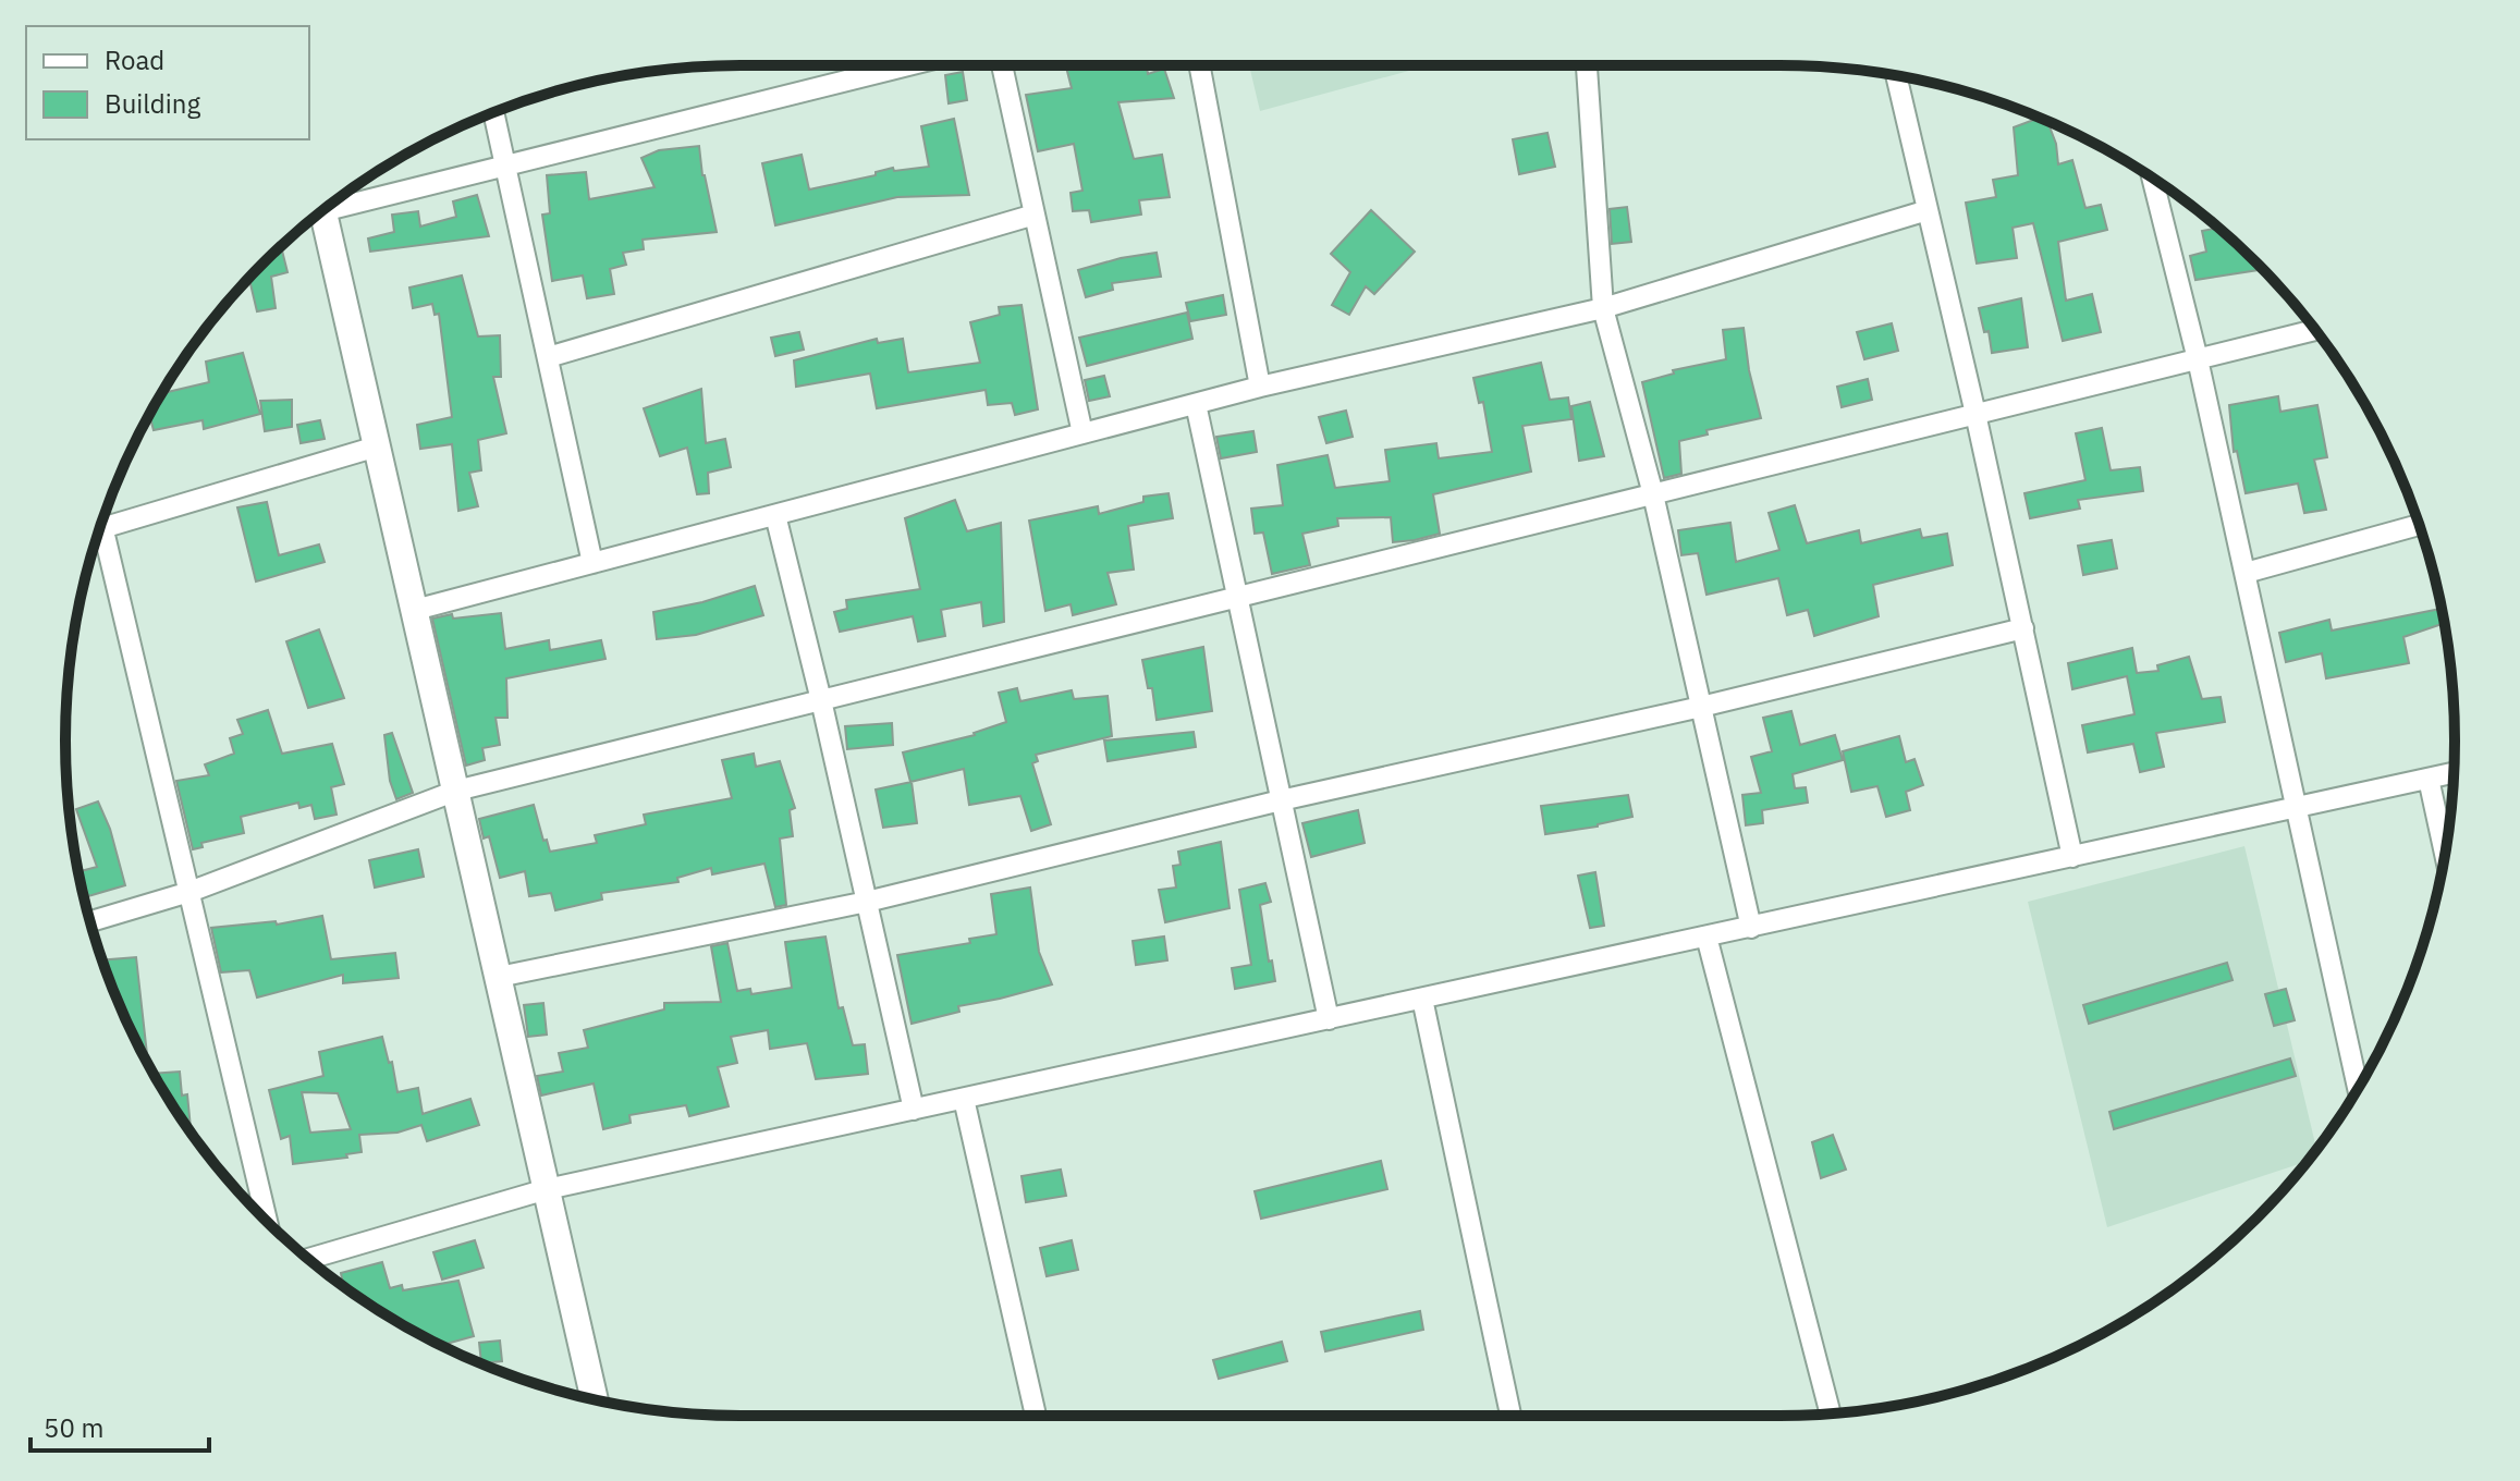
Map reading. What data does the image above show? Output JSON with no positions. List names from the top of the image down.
{
  "legend": ["Road", "Building"],
  "scale_bar": "50 m"
}
